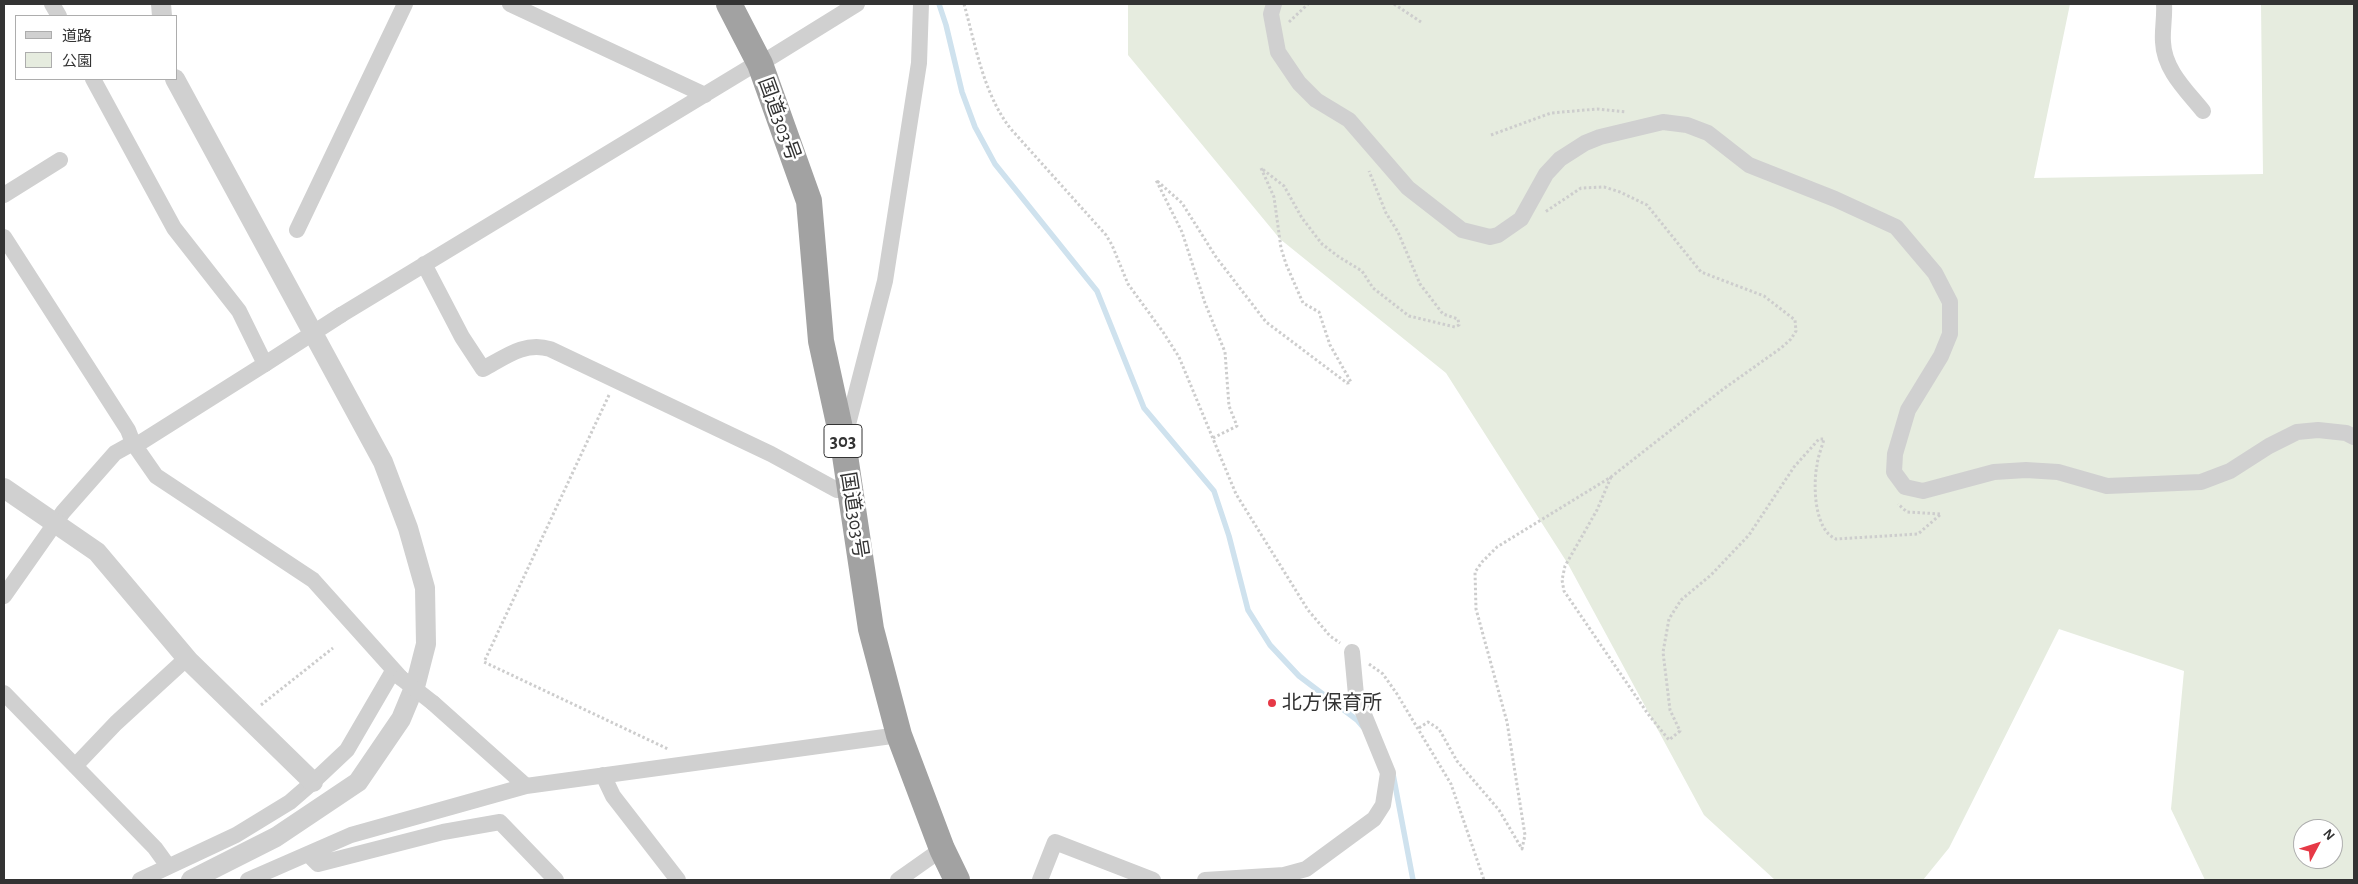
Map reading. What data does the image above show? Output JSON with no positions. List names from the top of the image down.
{
  "streets": {
    "highway": ["国道303号", "303"]
  },
  "places": ["北方保育所"],
  "legend": ["道路", "公園"],
  "north": "top right"
}
